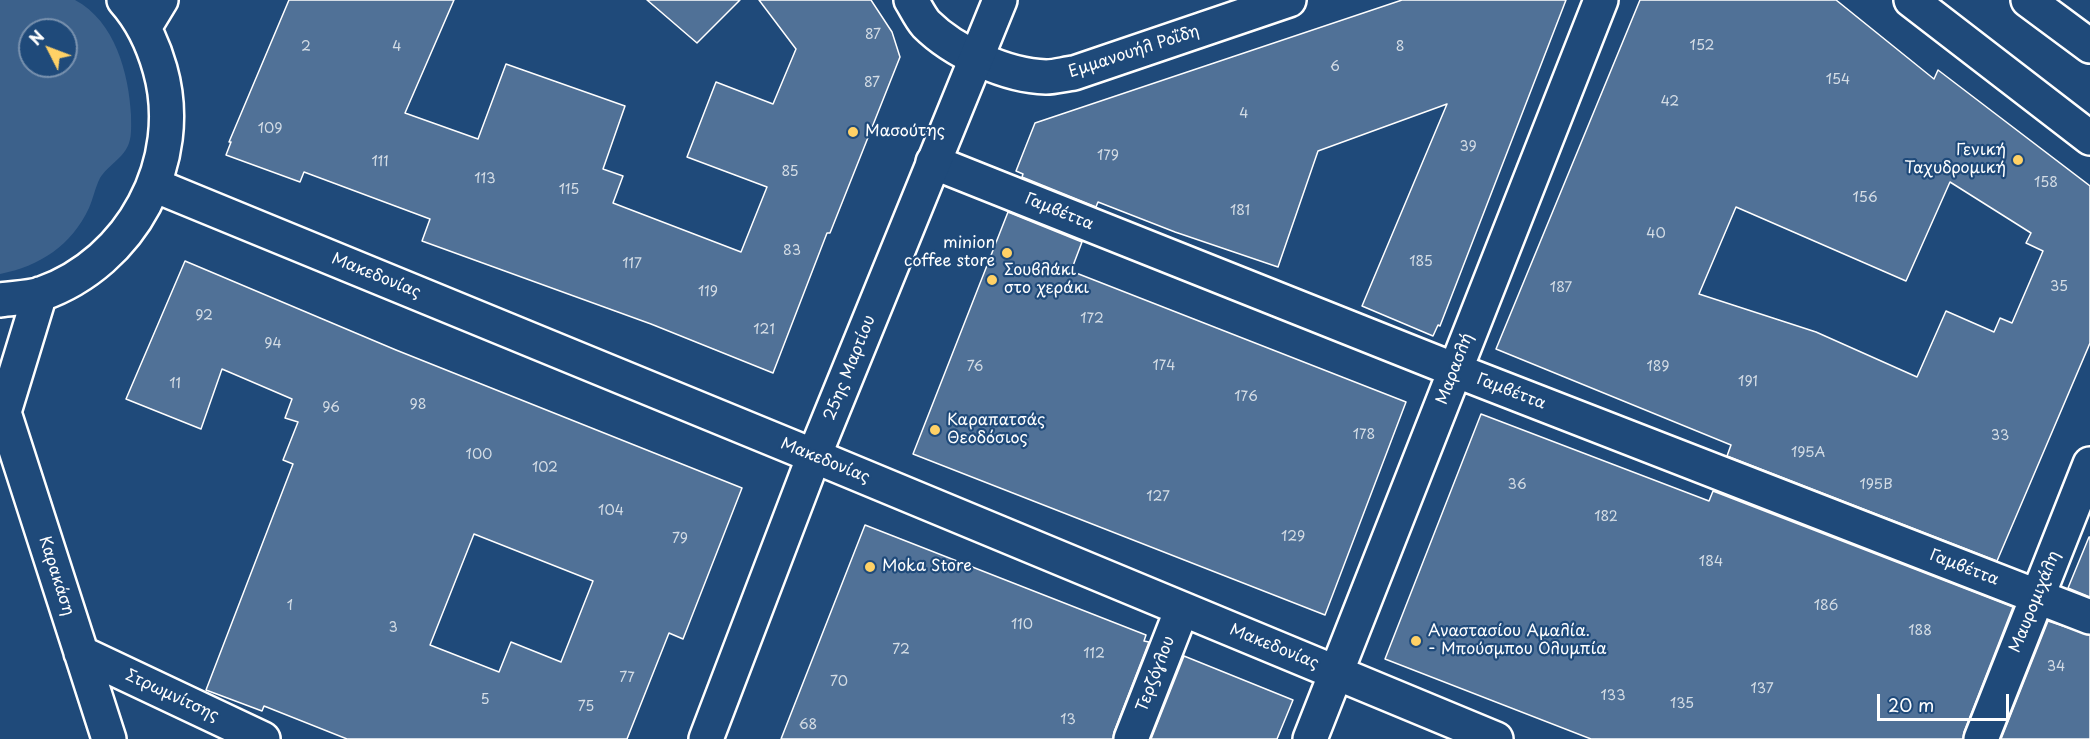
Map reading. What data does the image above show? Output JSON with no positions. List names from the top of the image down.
{
  "streets": {
    "street": [
      "Εμμανουήλ Ροΐδη",
      "Γαμβέττα",
      "Μακεδονίας",
      "25ης Μαρτίου",
      "Μαρασλή",
      "Καρακάση",
      "Μαυρομιχάλη",
      "Τερζόγλου",
      "Στρωμνίτσης"
    ]
  },
  "crossings": [
    ["Εμμανουήλ Ροΐδη", "25ης Μαρτίου"],
    ["Γαμβέττα", "25ης Μαρτίου"],
    ["Γαμβέττα", "Μαρασλή"],
    ["Γαμβέττα", "Μαυρομιχάλη"],
    ["Μακεδονίας", "25ης Μαρτίου"],
    ["Μακεδονίας", "Μαρασλή"],
    ["Μακεδονίας", "Τερζόγλου"],
    ["Καρακάση", "Στρωμνίτσης"]
  ],
  "places": [
    "Μασούτης",
    "Γενική Ταχυδρομική",
    "minion coffee store",
    "Σουβλάκι στο χεράκι",
    "Καραπατσάς Θεοδόσιος",
    "Moka Store",
    "Αναστασίου Αμαλία. - Μπούσμπου Ολυμπία"
  ],
  "house_numbers": [
    "87",
    "152",
    "2",
    "4",
    "8",
    "6",
    "154",
    "87",
    "42",
    "4",
    "109",
    "39",
    "179",
    "111",
    "85",
    "113",
    "158",
    "115",
    "156",
    "181",
    "40",
    "83",
    "185",
    "117",
    "35",
    "187",
    "119",
    "92",
    "172",
    "121",
    "94",
    "174",
    "76",
    "189",
    "191",
    "11",
    "176",
    "98",
    "96",
    "178",
    "33",
    "195Α",
    "100",
    "102",
    "36",
    "195Β",
    "127",
    "104",
    "182",
    "129",
    "79",
    "184",
    "1",
    "186",
    "110",
    "3",
    "188",
    "72",
    "112",
    "34",
    "77",
    "70",
    "137",
    "133",
    "5",
    "135",
    "75",
    "13",
    "68"
  ],
  "scale_bar": "20 m",
  "north": "top left"
}
